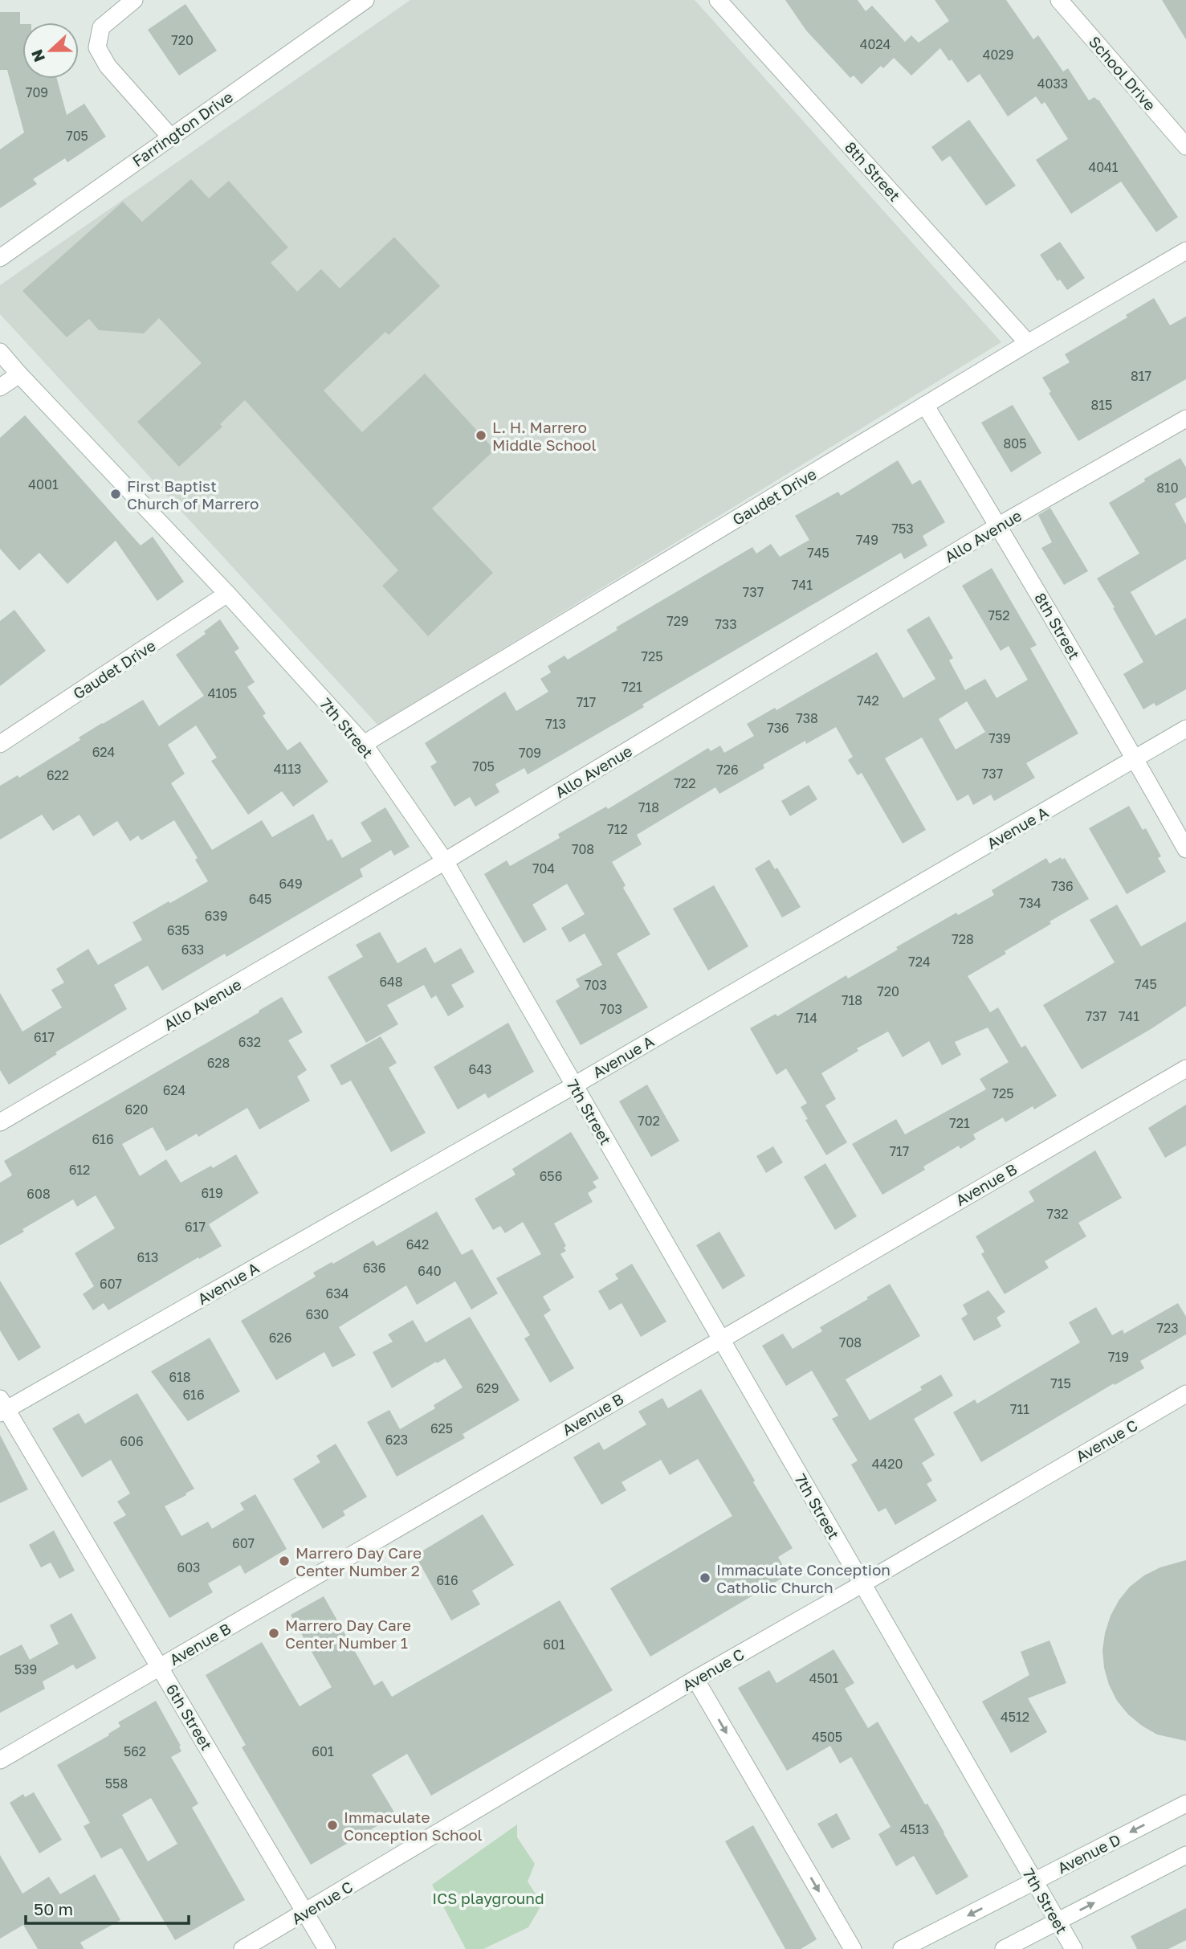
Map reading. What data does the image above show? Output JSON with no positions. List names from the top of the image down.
{
  "streets": {
    "street": [
      "School Drive",
      "Farrington Drive",
      "8th Street",
      "Gaudet Drive",
      "Allo Avenue",
      "7th Street",
      "Avenue A",
      "Avenue B",
      "Avenue C",
      "6th Street",
      "Avenue D"
    ]
  },
  "crossings": [
    ["8th Street", "Gaudet Drive"],
    ["8th Street", "Allo Avenue"],
    ["8th Street", "Avenue A"],
    ["Gaudet Drive", "7th Street"],
    ["Allo Avenue", "7th Street"],
    ["7th Street", "Avenue A"],
    ["7th Street", "Avenue B"],
    ["7th Street", "Avenue C"],
    ["7th Street", "Avenue D"],
    ["Avenue A", "6th Street"],
    ["Avenue B", "6th Street"],
    ["Avenue C", "6th Street"]
  ],
  "parks": ["ICS playground"],
  "places": [
    "L. H. Marrero Middle School",
    "First Baptist Church of Marrero",
    "Marrero Day Care Center Number 2",
    "Immaculate Conception Catholic Church",
    "Marrero Day Care Center Number 1",
    "Immaculate Conception School"
  ],
  "house_numbers": [
    "720",
    "4024",
    "4029",
    "4033",
    "709",
    "705",
    "4041",
    "817",
    "815",
    "805",
    "4001",
    "810",
    "753",
    "749",
    "745",
    "741",
    "737",
    "752",
    "729",
    "733",
    "725",
    "721",
    "4105",
    "742",
    "717",
    "738",
    "713",
    "736",
    "739",
    "624",
    "709",
    "705",
    "4113",
    "726",
    "737",
    "622",
    "722",
    "718",
    "712",
    "708",
    "704",
    "649",
    "736",
    "645",
    "734",
    "639",
    "635",
    "728",
    "633",
    "724",
    "648",
    "745",
    "703",
    "720",
    "718",
    "703",
    "737",
    "741",
    "714",
    "617",
    "632",
    "628",
    "643",
    "624",
    "725",
    "620",
    "702",
    "721",
    "616",
    "717",
    "612",
    "656",
    "619",
    "608",
    "732",
    "617",
    "642",
    "613",
    "636",
    "640",
    "607",
    "634",
    "630",
    "723",
    "626",
    "708",
    "719",
    "618",
    "715",
    "629",
    "616",
    "711",
    "625",
    "623",
    "606",
    "4420",
    "607",
    "603",
    "616",
    "601",
    "539",
    "4501",
    "4512",
    "4505",
    "562",
    "601",
    "558",
    "4513"
  ],
  "scale_bar": "50 m",
  "north": "left"
}
